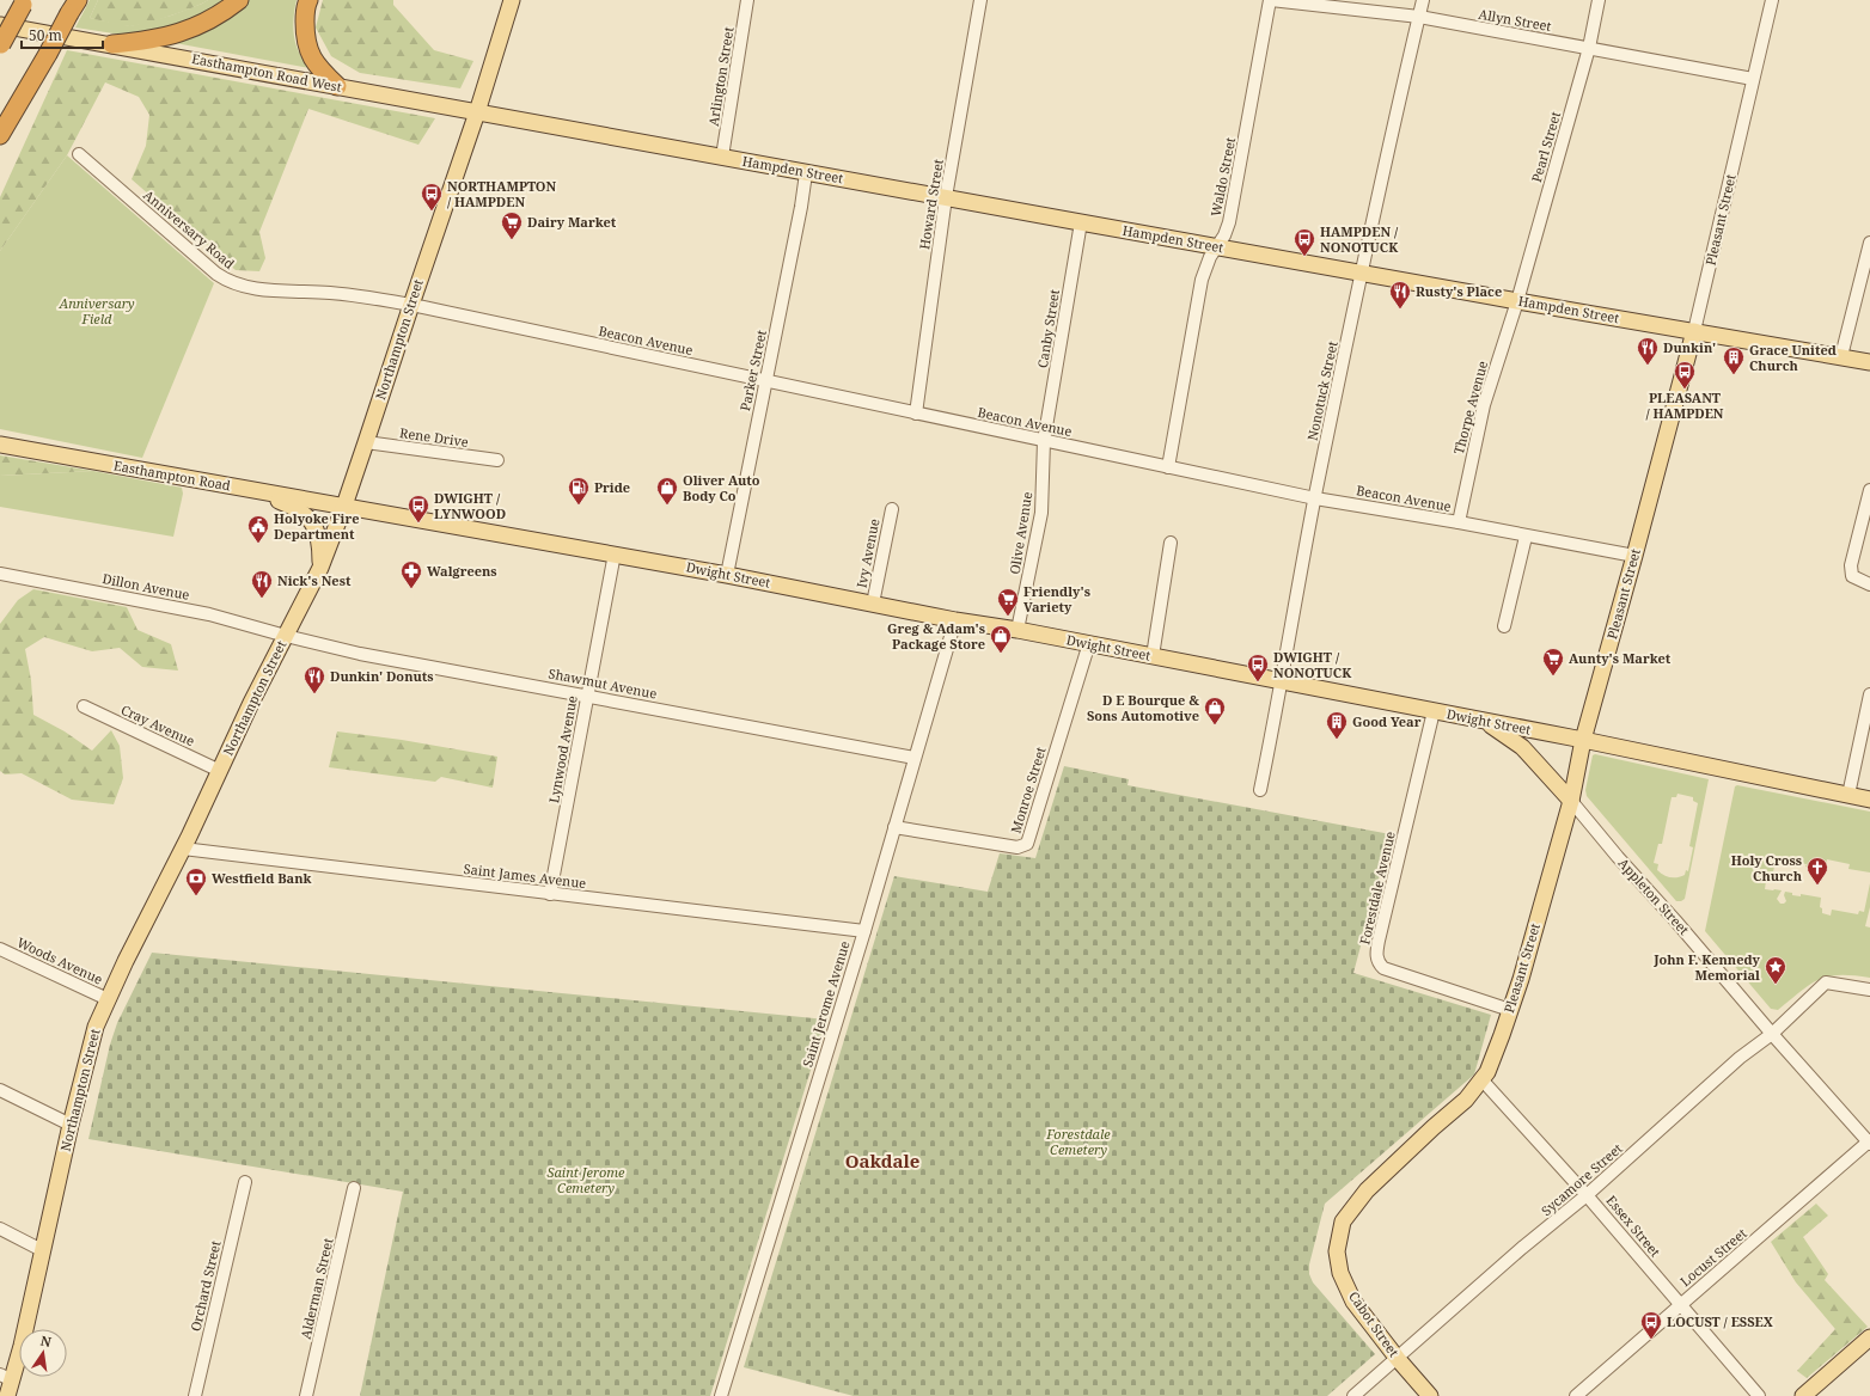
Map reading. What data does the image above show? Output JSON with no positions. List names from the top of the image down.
{
  "streets": {
    "main road": [
      "Easthampton Road West",
      "Hampden Street",
      "Pleasant Street",
      "Northampton Street",
      "Easthampton Road",
      "Dwight Street",
      "Appleton Street",
      "Cabot Street"
    ],
    "street": [
      "Allyn Street",
      "Arlington Street",
      "Pearl Street",
      "Waldo Street",
      "Howard Street",
      "Anniversary Road",
      "Canby Street",
      "Beacon Avenue",
      "Parker Street",
      "Nonotuck Street",
      "Thorpe Avenue",
      "Rene Drive",
      "Olive Avenue",
      "Ivy Avenue",
      "Dillon Avenue",
      "Shawmut Avenue",
      "Cray Avenue",
      "Lynwood Avenue",
      "Monroe Street",
      "Saint James Avenue",
      "Forestdale Avenue",
      "Woods Avenue",
      "Saint Jerome Avenue",
      "Sycamore Street",
      "Essex Street",
      "Locust Street",
      "Orchard Street",
      "Alderman Street"
    ]
  },
  "crossings": [
    ["Allyn Street", "Pearl Street"],
    ["Allyn Street", "Waldo Street"],
    ["Allyn Street", "Pleasant Street"],
    ["Allyn Street", "Nonotuck Street"],
    ["Easthampton Road West", "Hampden Street"],
    ["Easthampton Road West", "Northampton Street"],
    ["Arlington Street", "Hampden Street"],
    ["Pearl Street", "Hampden Street"],
    ["Pearl Street", "Thorpe Avenue"],
    ["Hampden Street", "Waldo Street"],
    ["Hampden Street", "Howard Street"],
    ["Hampden Street", "Pleasant Street"],
    ["Hampden Street", "Canby Street"],
    ["Hampden Street", "Northampton Street"],
    ["Hampden Street", "Parker Street"],
    ["Hampden Street", "Nonotuck Street"],
    ["Hampden Street", "Thorpe Avenue"],
    ["Waldo Street", "Beacon Avenue"],
    ["Howard Street", "Beacon Avenue"],
    ["Pleasant Street", "Beacon Avenue"],
    ["Pleasant Street", "Dwight Street"],
    ["Pleasant Street", "Forestdale Avenue"],
    ["Pleasant Street", "Appleton Street"],
    ["Pleasant Street", "Essex Street"],
    ["Pleasant Street", "Cabot Street"],
    ["Anniversary Road", "Northampton Street"],
    ["Anniversary Road", "Beacon Avenue"],
    ["Canby Street", "Beacon Avenue"],
    ["Canby Street", "Olive Avenue"],
    ["Northampton Street", "Beacon Avenue"],
    ["Northampton Street", "Rene Drive"],
    ["Northampton Street", "Easthampton Road"],
    ["Northampton Street", "Dwight Street"],
    ["Northampton Street", "Dillon Avenue"],
    ["Northampton Street", "Shawmut Avenue"],
    ["Northampton Street", "Cray Avenue"],
    ["Northampton Street", "Saint James Avenue"],
    ["Northampton Street", "Woods Avenue"],
    ["Beacon Avenue", "Parker Street"],
    ["Beacon Avenue", "Nonotuck Street"],
    ["Beacon Avenue", "Thorpe Avenue"],
    ["Beacon Avenue", "Olive Avenue"],
    ["Parker Street", "Dwight Street"],
    ["Nonotuck Street", "Dwight Street"],
    ["Easthampton Road", "Dwight Street"],
    ["Olive Avenue", "Dwight Street"],
    ["Ivy Avenue", "Dwight Street"],
    ["Dwight Street", "Lynwood Avenue"],
    ["Dwight Street", "Monroe Street"],
    ["Dwight Street", "Forestdale Avenue"],
    ["Dwight Street", "Appleton Street"],
    ["Dwight Street", "Saint Jerome Avenue"],
    ["Dillon Avenue", "Shawmut Avenue"],
    ["Shawmut Avenue", "Lynwood Avenue"],
    ["Shawmut Avenue", "Saint Jerome Avenue"],
    ["Lynwood Avenue", "Saint James Avenue"],
    ["Monroe Street", "Saint Jerome Avenue"],
    ["Saint James Avenue", "Saint Jerome Avenue"],
    ["Appleton Street", "Sycamore Street"],
    ["Appleton Street", "Locust Street"],
    ["Sycamore Street", "Essex Street"],
    ["Sycamore Street", "Cabot Street"],
    ["Essex Street", "Locust Street"]
  ],
  "districts": ["Oakdale"],
  "parks": ["Anniversary Field", "Forestdale Cemetery", "Saint Jerome Cemetery"],
  "places": {
    "bus stop": [
      "NORTHAMPTON / HAMPDEN",
      "HAMPDEN / NONOTUCK",
      "PLEASANT / HAMPDEN",
      "DWIGHT / LYNWOOD",
      "DWIGHT / NONOTUCK",
      "LOCUST / ESSEX"
    ],
    "supermarket": ["Dairy Market", "Friendly's Variety", "Aunty's Market"],
    "restaurant": [
      "Rusty's Place",
      "Dunkin'",
      "Nick's Nest",
      "Dunkin' Donuts"
    ],
    "building": ["Grace United Church", "Good Year"],
    "fuel station": ["Pride"],
    "shop": ["Oliver Auto Body Co", "Greg & Adam's Package Store", "D E Bourque & Sons Automotive"],
    "public building": ["Holyoke Fire Department"],
    "pharmacy": ["Walgreens"],
    "church": ["Holy Cross Church"],
    "bank": ["Westfield Bank"],
    "place": ["John F. Kennedy Memorial"]
  },
  "scale_bar": "50 m",
  "north": "top"
}
